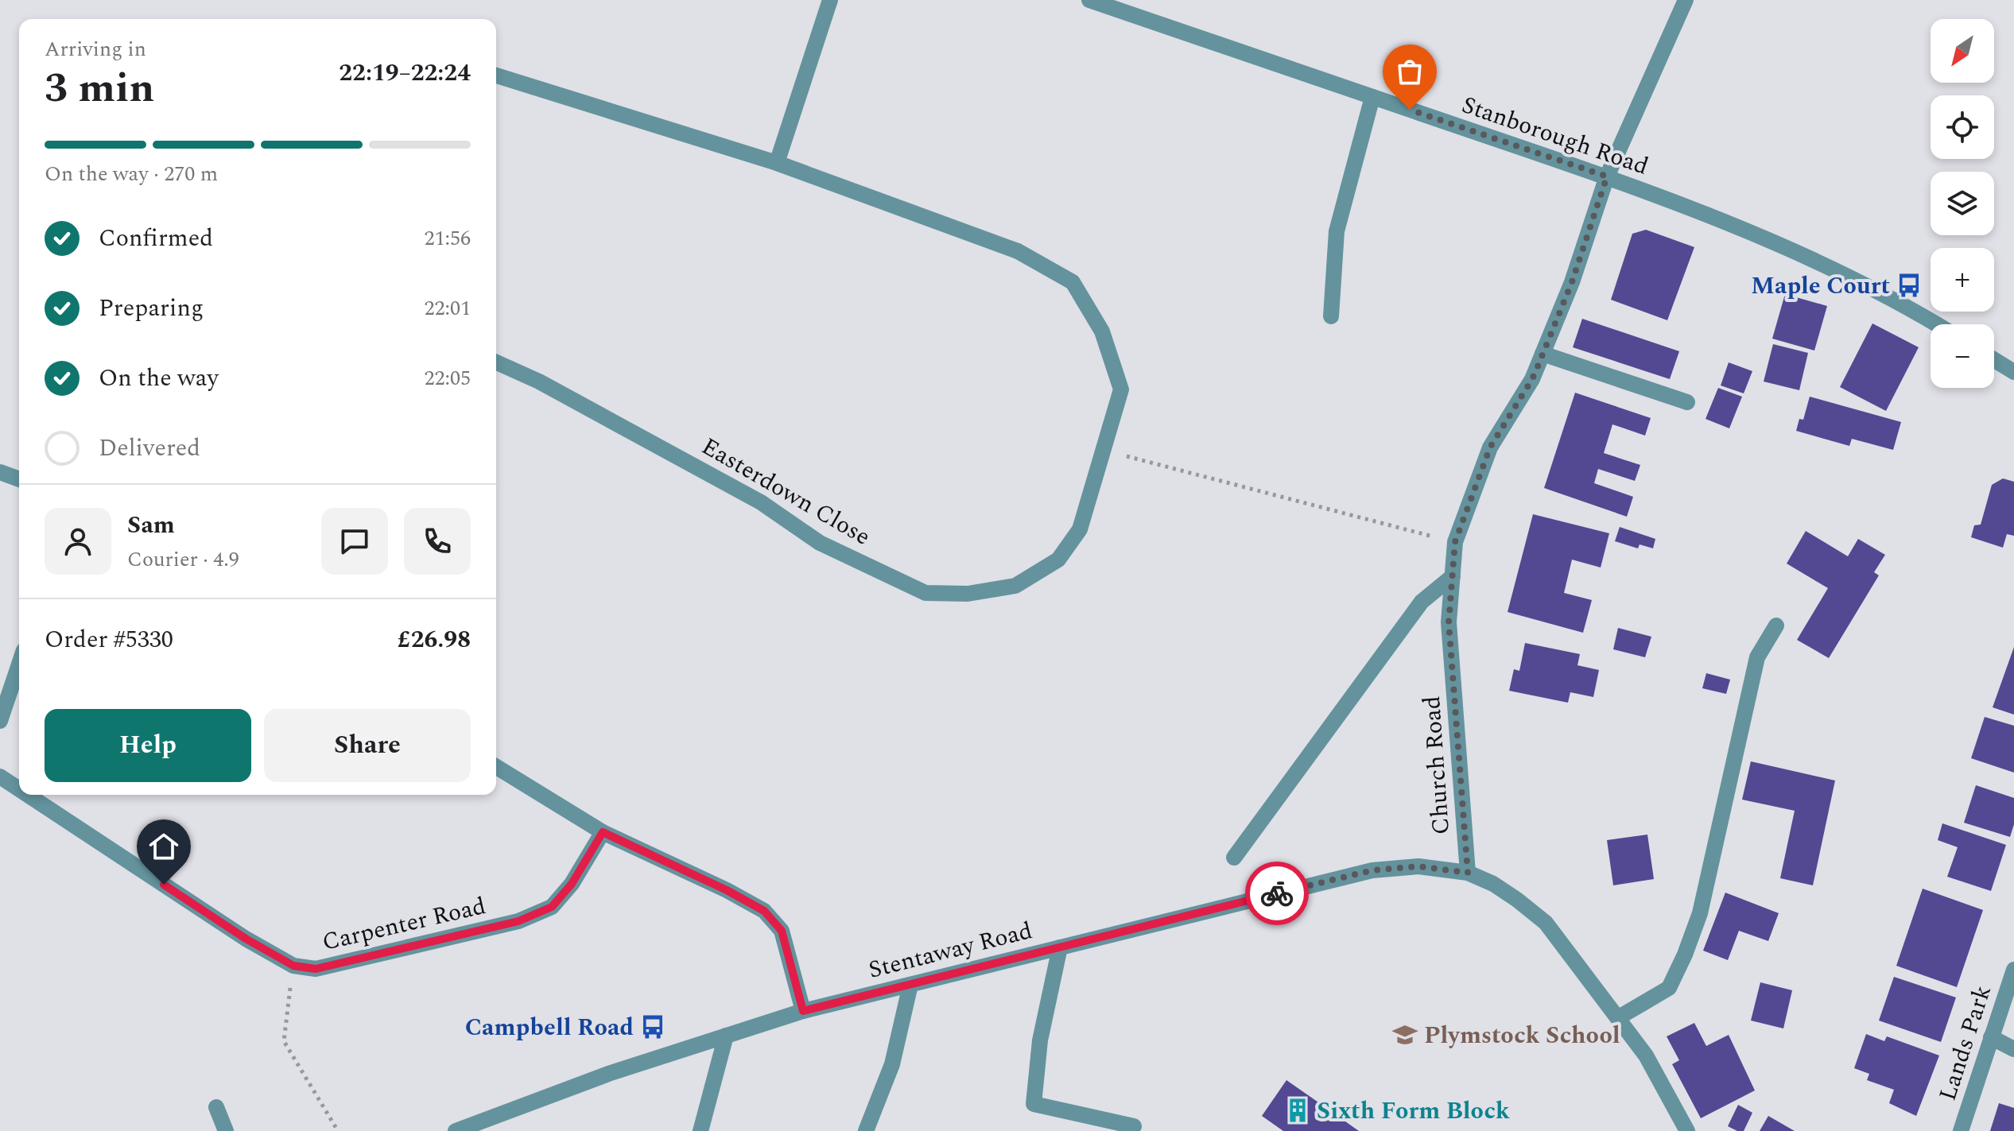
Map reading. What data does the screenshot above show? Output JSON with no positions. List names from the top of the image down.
{
  "streets": {
    "street": [
      "Stanborough Road",
      "Easterdown Close",
      "Church Road",
      "Carpenter Road",
      "Stentaway Road",
      "Lands Park"
    ]
  },
  "crossings": [
    ["Stanborough Road", "Church Road"],
    ["Church Road", "Stentaway Road"]
  ],
  "places": {
    "bus stop": ["Maple Court", "Campbell Road"],
    "school or university": ["Plymstock School"],
    "building": ["Sixth Form Block"]
  },
  "north": "bottom left",
  "page": {
    "map_buttons": ["+", "−"],
    "heading": ["3 min", "Arriving in", "22:19–22:24"],
    "panel": [
      "Sam",
      "Courier · 4.9",
      "Order #5330",
      "£26.98"
    ],
    "bar": "On the way · 270 m",
    "list": [
      ["Confirmed", "21:56"],
      ["Preparing", "22:01"],
      ["On the way", "22:05"],
      "Delivered"
    ],
    "buttons": ["Help", "Share"]
  }
}
